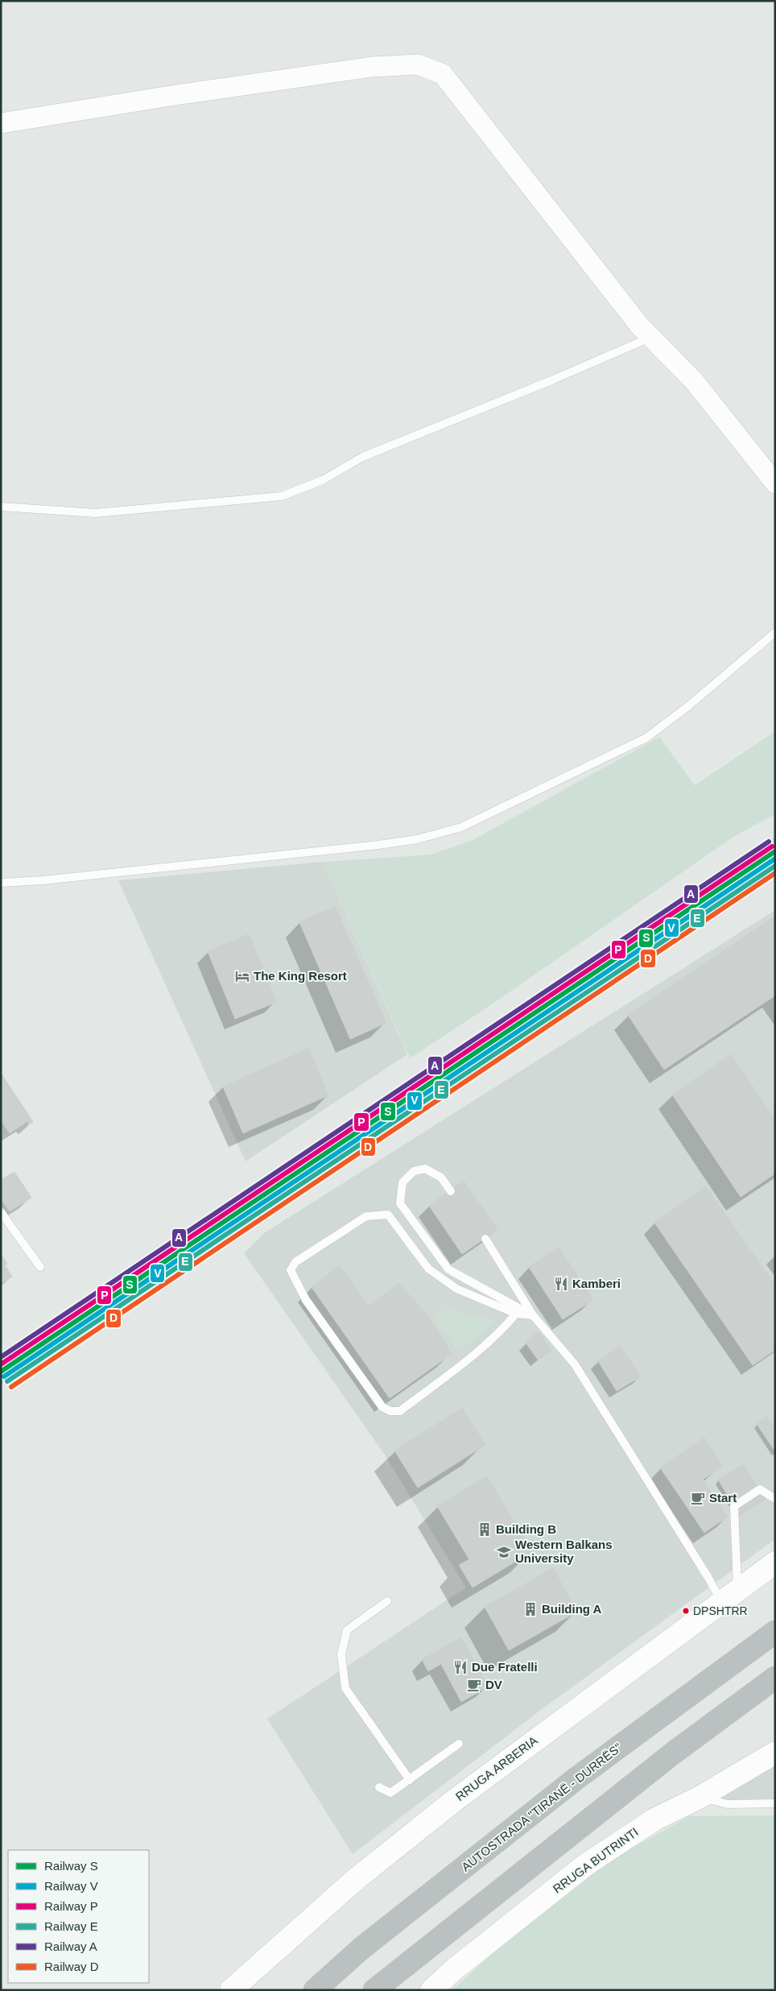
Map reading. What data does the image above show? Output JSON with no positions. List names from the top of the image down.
{
  "streets": {
    "highway": ["AUTOSTRADA \"TIRANË - DURRËS\""],
    "main road": ["RRUGA ARBERIA", "RRUGA BUTRINTI"]
  },
  "places": {
    "hotel": ["The King Resort"],
    "restaurant": ["Kamberi", "Due Fratelli"],
    "cafe": ["Start", "DV"],
    "building": ["Building B", "Building A"],
    "school or university": ["Western Balkans University"],
    "other": ["DPSHTRR"]
  },
  "lines": [
    "rail line A",
    "rail line P",
    "rail line S",
    "rail line V",
    "rail line E",
    "rail line D"
  ],
  "legend": [
    "Railway S",
    "Railway V",
    "Railway P",
    "Railway E",
    "Railway A",
    "Railway D"
  ]
}
